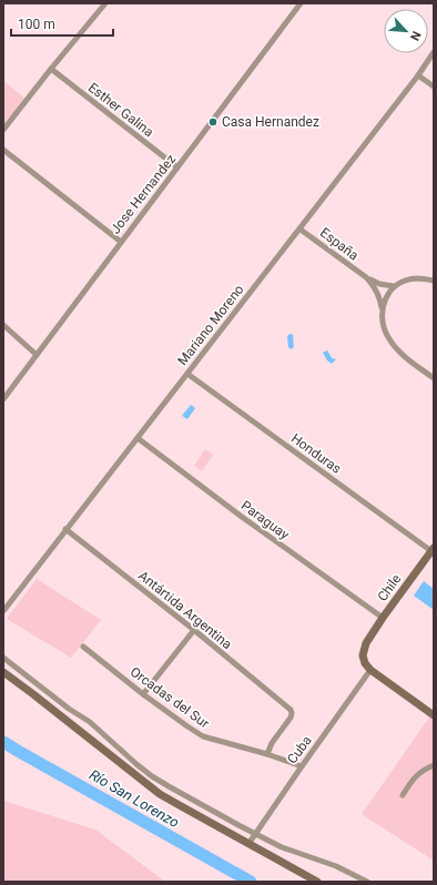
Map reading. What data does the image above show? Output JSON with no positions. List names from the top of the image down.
{
  "streets": {
    "street": [
      "Esther Galina",
      "Jose Hernandez",
      "España",
      "Mariano Moreno",
      "Honduras",
      "Paraguay",
      "Chile",
      "Antártida Argentina",
      "Orcadas del Sur",
      "Cuba"
    ]
  },
  "crossings": [
    ["Esther Galina", "Jose Hernandez"],
    ["España", "Mariano Moreno"],
    ["Mariano Moreno", "Honduras"],
    ["Mariano Moreno", "Paraguay"],
    ["Mariano Moreno", "Antártida Argentina"],
    ["Honduras", "Chile"],
    ["Paraguay", "Chile"],
    ["Chile", "Cuba"],
    ["Antártida Argentina", "Orcadas del Sur"],
    ["Orcadas del Sur", "Cuba"]
  ],
  "water": ["Río San Lorenzo"],
  "places": ["Casa Hernandez"],
  "scale_bar": "100 m",
  "north": "bottom right"
}
